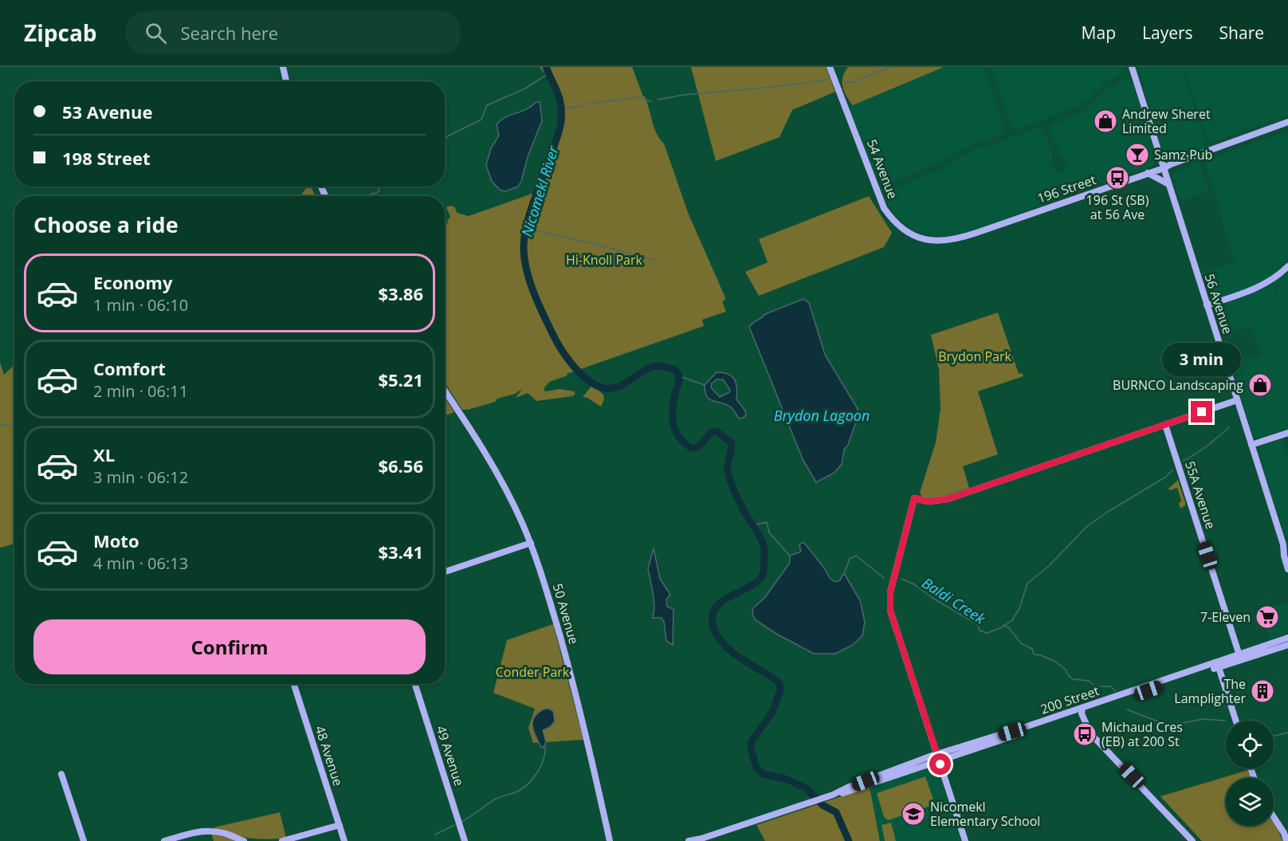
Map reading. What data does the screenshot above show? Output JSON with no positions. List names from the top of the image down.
{
  "streets": {
    "street": [
      "54 Avenue",
      "196 Street",
      "56 Avenue",
      "55A Avenue",
      "50 Avenue",
      "200 Street",
      "48 Avenue",
      "49 Avenue"
    ]
  },
  "crossings": [
    ["54 Avenue", "196 Street"],
    ["196 Street", "56 Avenue"],
    ["55A Avenue", "200 Street"]
  ],
  "water": ["Nicomekl River", "Brydon Lagoon", "Baldi Creek"],
  "parks": ["Hi-Knoll Park", "Brydon Park", "Conder Park"],
  "places": {
    "shop": ["Andrew Sheret Limited", "BURNCO Landscaping"],
    "bar": ["Samz Pub"],
    "bus stop": ["196 St (SB) at 56 Ave", "Michaud Cres (EB) at 200 St"],
    "supermarket": ["7-Eleven"],
    "building": ["The Lamplighter"],
    "school or university": ["Nicomekl Elementary School"]
  },
  "page": {
    "header": "Zipcab",
    "search": "Search here",
    "nav": ["Map", "Layers", "Share"],
    "banner": ["53 Avenue", "198 Street"],
    "heading": "Choose a ride",
    "list": [
      {
        "name": "Economy",
        "note": "1 min · 06:10",
        "value": "$3.86"
      },
      {
        "name": "Comfort",
        "note": "2 min · 06:11",
        "value": "$5.21"
      },
      {
        "name": "XL",
        "note": "3 min · 06:12",
        "value": "$6.56"
      },
      {
        "name": "Moto",
        "note": "4 min · 06:13",
        "value": "$3.41"
      }
    ],
    "bubble": "3 min",
    "buttons": "Confirm"
  }
}
